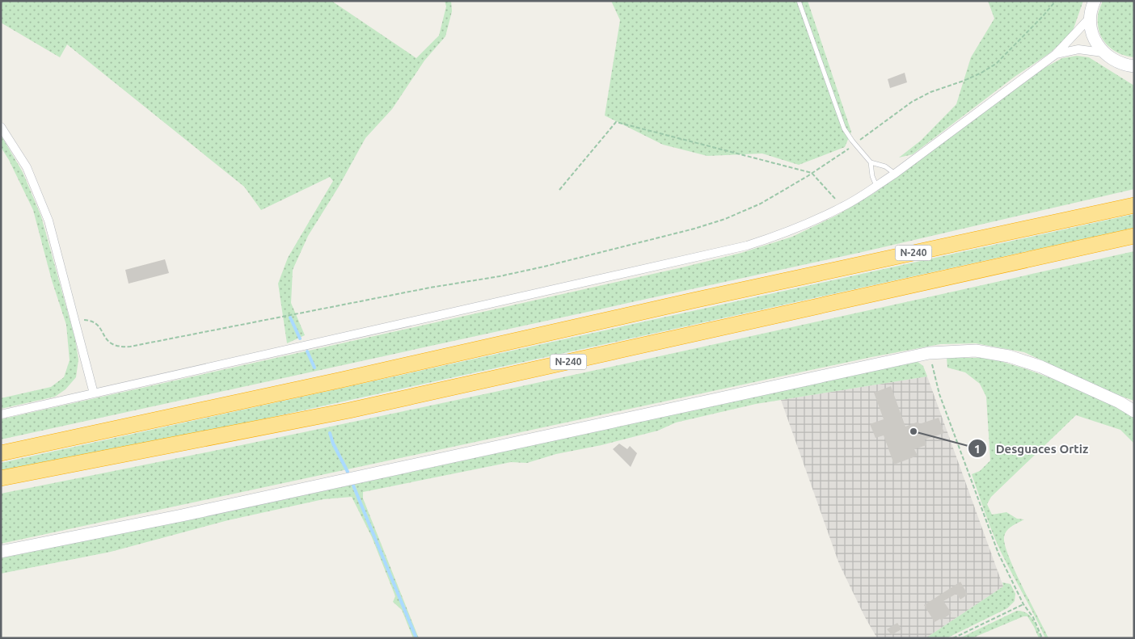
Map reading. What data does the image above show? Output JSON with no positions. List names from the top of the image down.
{
  "streets": {
    "highway": ["N-240"]
  },
  "places": ["Desguaces Ortiz"]
}
